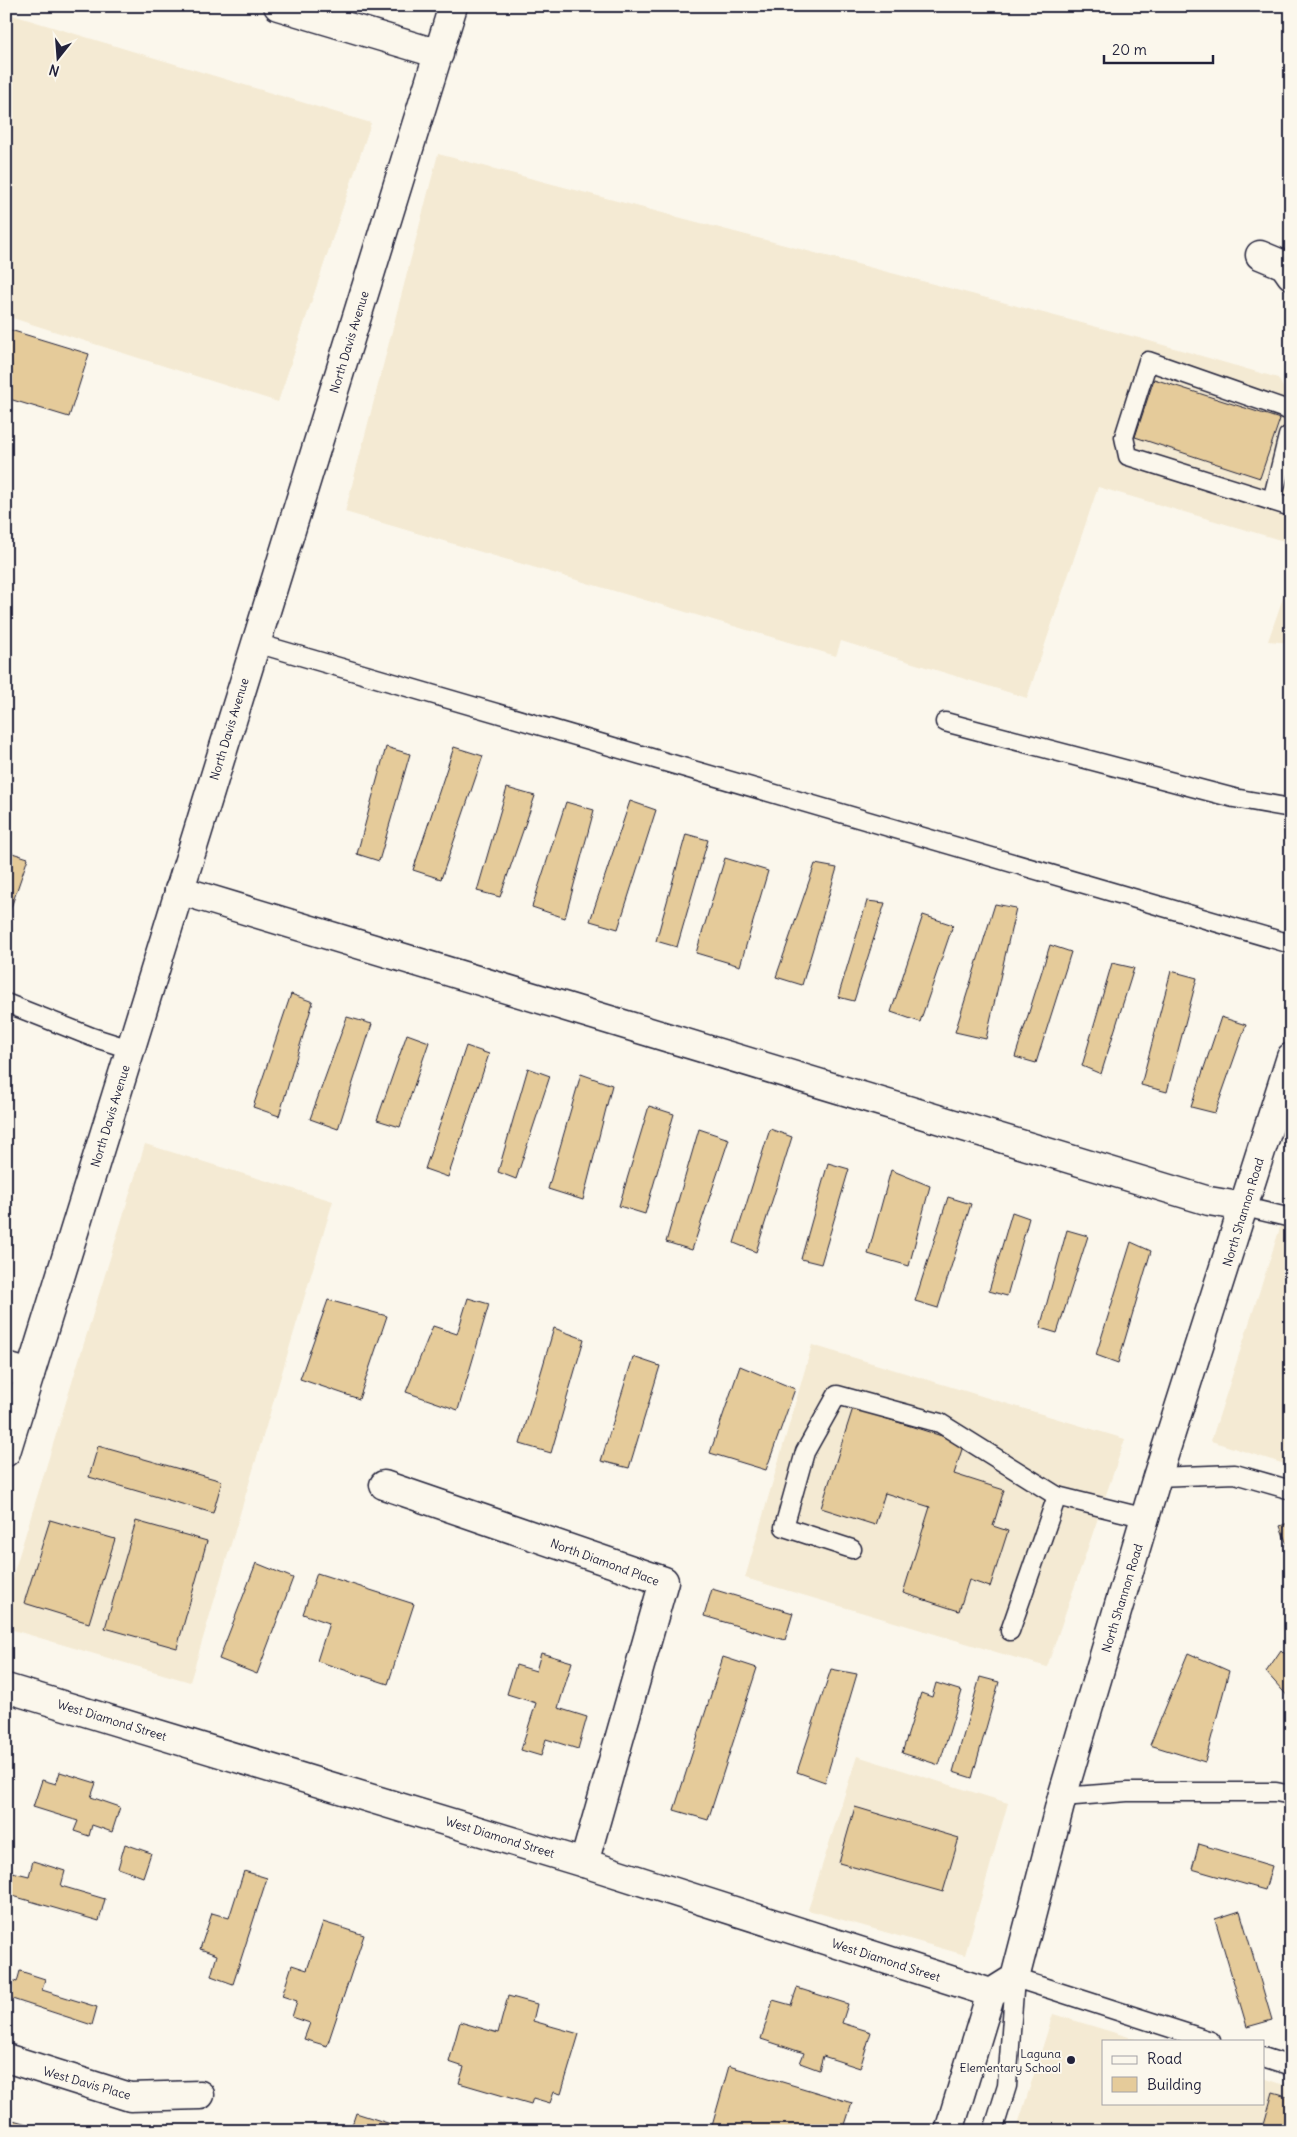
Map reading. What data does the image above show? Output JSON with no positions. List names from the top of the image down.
{
  "streets": {
    "street": [
      "North Davis Avenue",
      "North Shannon Road",
      "North Diamond Place",
      "West Diamond Street",
      "West Davis Place"
    ]
  },
  "crossings": [
    ["North Diamond Place", "West Diamond Street"]
  ],
  "places": ["Laguna Elementary School"],
  "legend": ["Road", "Building"],
  "scale_bar": "20 m",
  "north": "bottom"
}
